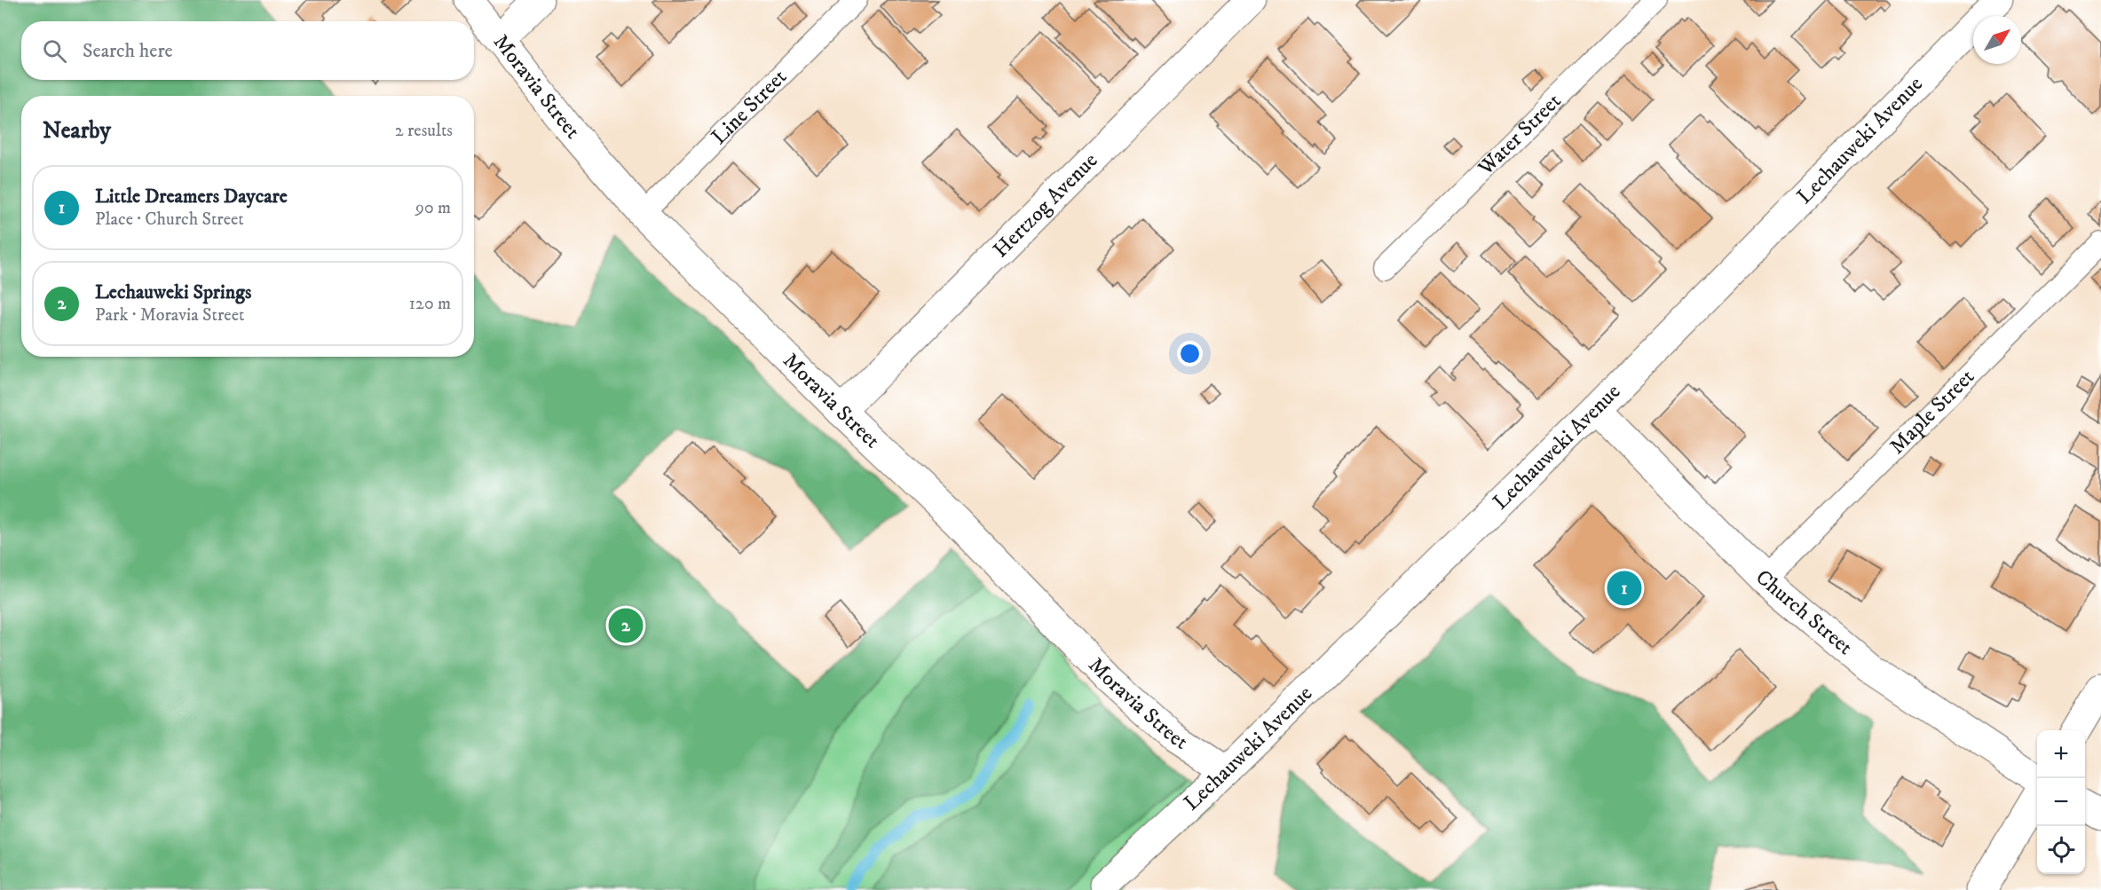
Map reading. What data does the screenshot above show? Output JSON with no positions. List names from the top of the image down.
{
  "streets": {
    "street": [
      "Moravia Street",
      "Lechauweki Avenue",
      "Hertzog Avenue",
      "Church Street"
    ],
    "lane": ["Line Street", "Water Street", "Maple Street"]
  },
  "crossings": [
    ["Moravia Street", "Line Street"],
    ["Moravia Street", "Lechauweki Avenue"],
    ["Moravia Street", "Hertzog Avenue"],
    ["Lechauweki Avenue", "Church Street"],
    ["Maple Street", "Church Street"]
  ],
  "north": "top right",
  "page": {
    "search": "Search here",
    "heading": ["Nearby", "2 results"],
    "list": [
      {
        "mark": "1",
        "name": "Little Dreamers Daycare",
        "note": "Place · Church Street",
        "value": "90 m"
      },
      {
        "mark": "2",
        "name": "Lechauweki Springs",
        "note": "Park · Moravia Street",
        "value": "120 m"
      }
    ],
    "pins": ["1", "2"],
    "map_buttons": ["+", "−"]
  }
}
